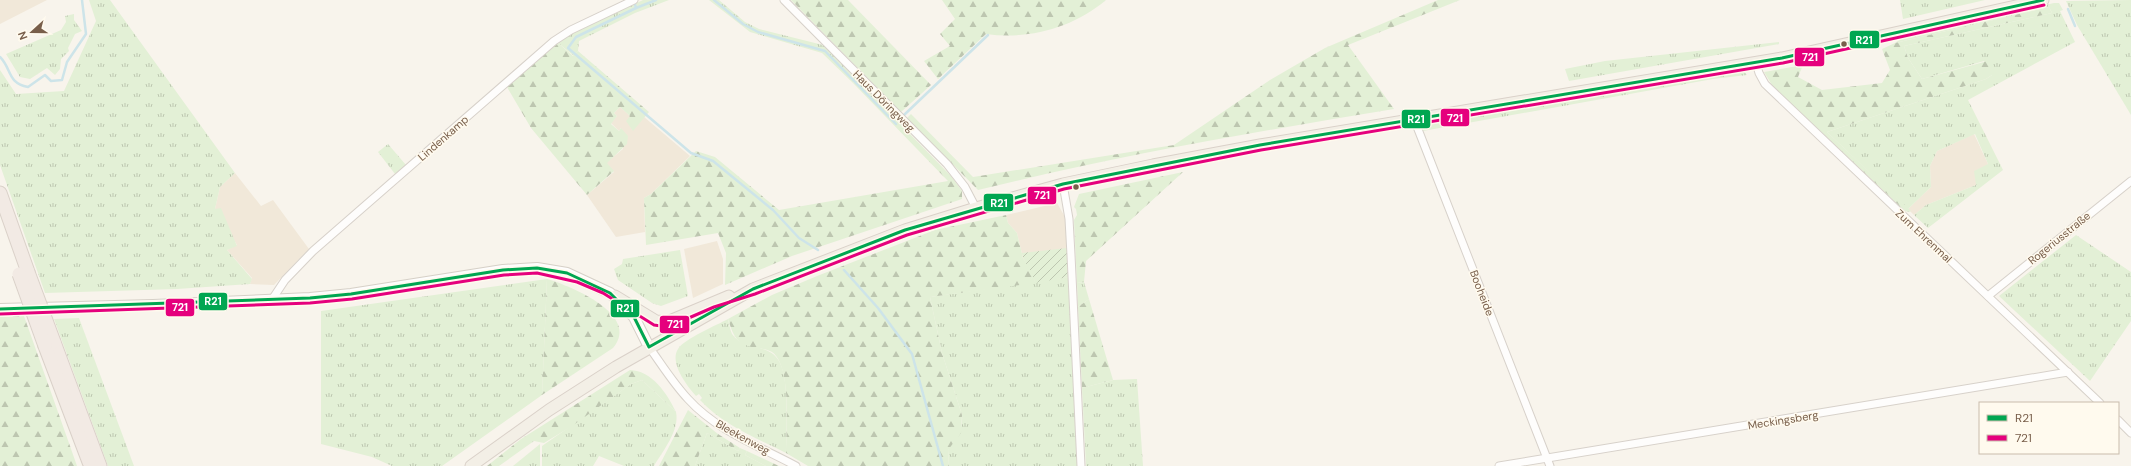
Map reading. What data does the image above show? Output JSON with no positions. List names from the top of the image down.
{
  "streets": {
    "street": [
      "Haus Döringweg",
      "Lindenkamp",
      "Zum Ehrenmal",
      "Rogeriusstraße",
      "Booheide",
      "Meckingsberg",
      "Bleekenweg"
    ]
  },
  "crossings": [
    ["Zum Ehrenmal", "Rogeriusstraße"],
    ["Zum Ehrenmal", "Meckingsberg"],
    ["Booheide", "Meckingsberg"]
  ],
  "lines": ["transit line R21", "transit line 721"],
  "legend": ["R21", "721"],
  "north": "left"
}
